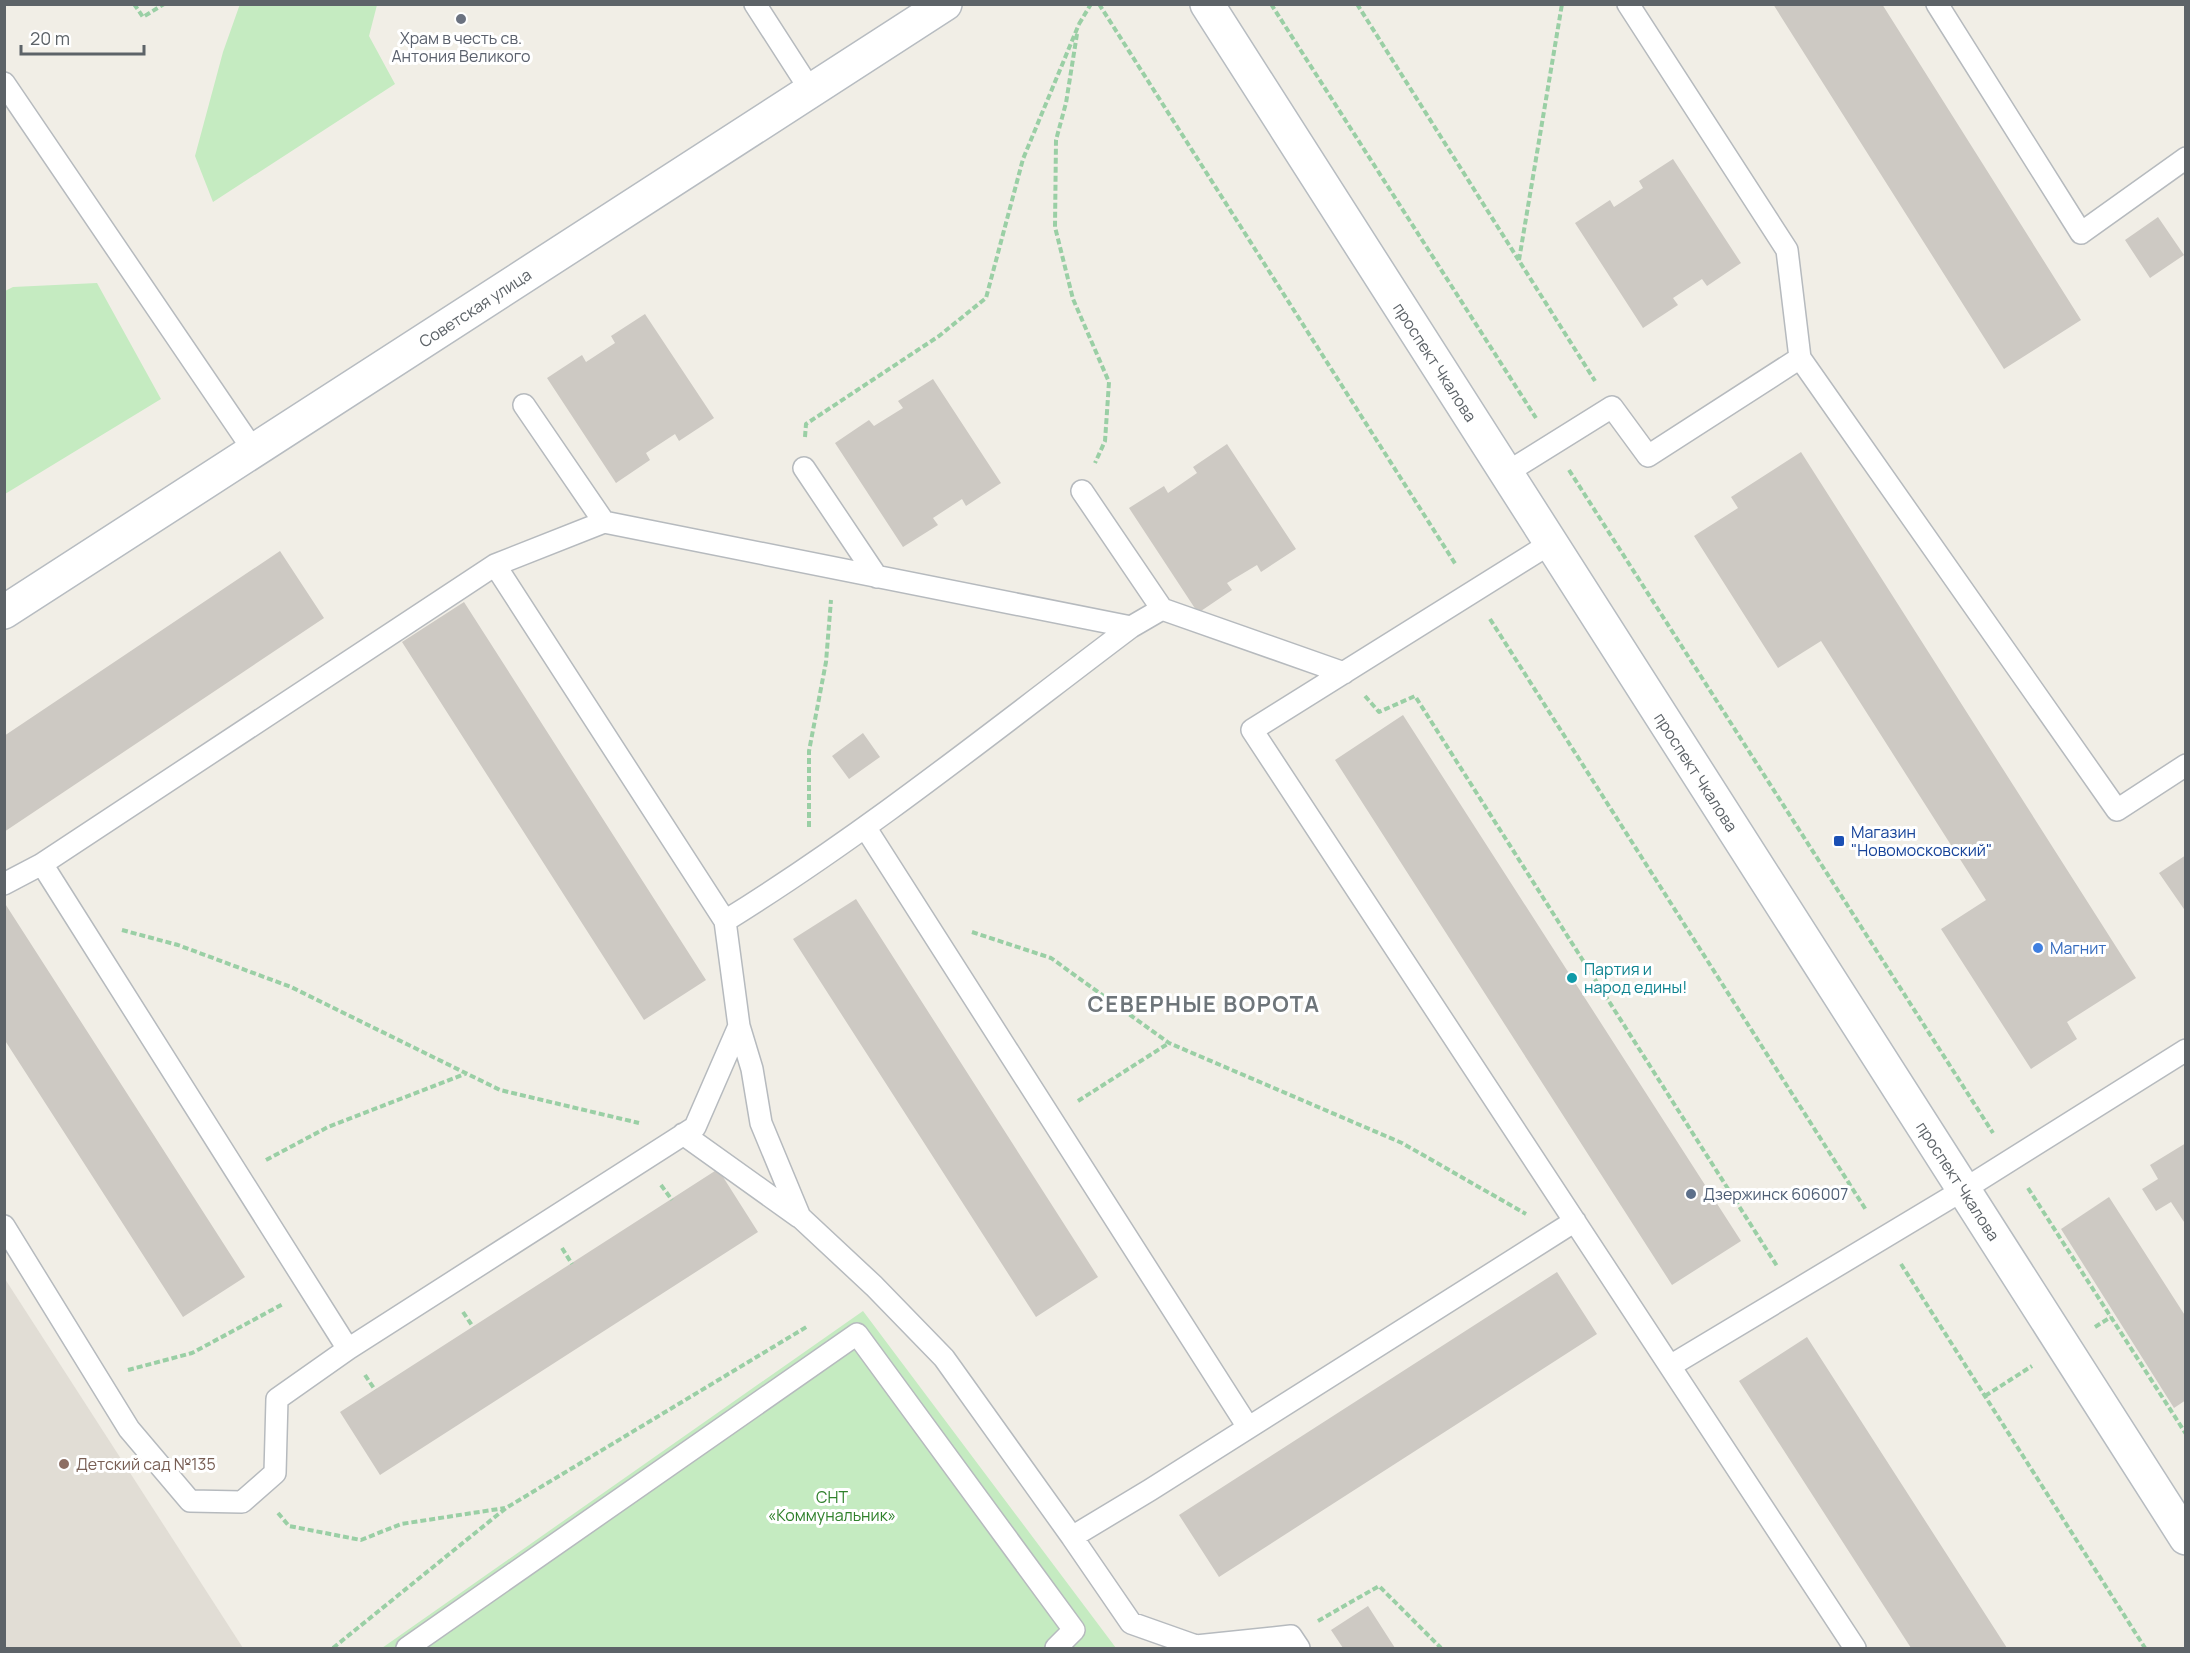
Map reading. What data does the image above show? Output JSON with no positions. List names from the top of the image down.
{
  "streets": {
    "main road": ["Советская улица", "проспект Чкалова"]
  },
  "districts": ["СЕВЕРНЫЕ ВОРОТА"],
  "parks": ["СНТ «Коммунальник»"],
  "places": {
    "other": [
      "Храм в честь св. Антония Великого",
      "Магнит",
      "Партия и народ едины!",
      "Дзержинск 606007",
      "Детский сад №135"
    ],
    "transit": ["Магазин \"Новомосковский\""]
  },
  "scale_bar": "20 m"
}
